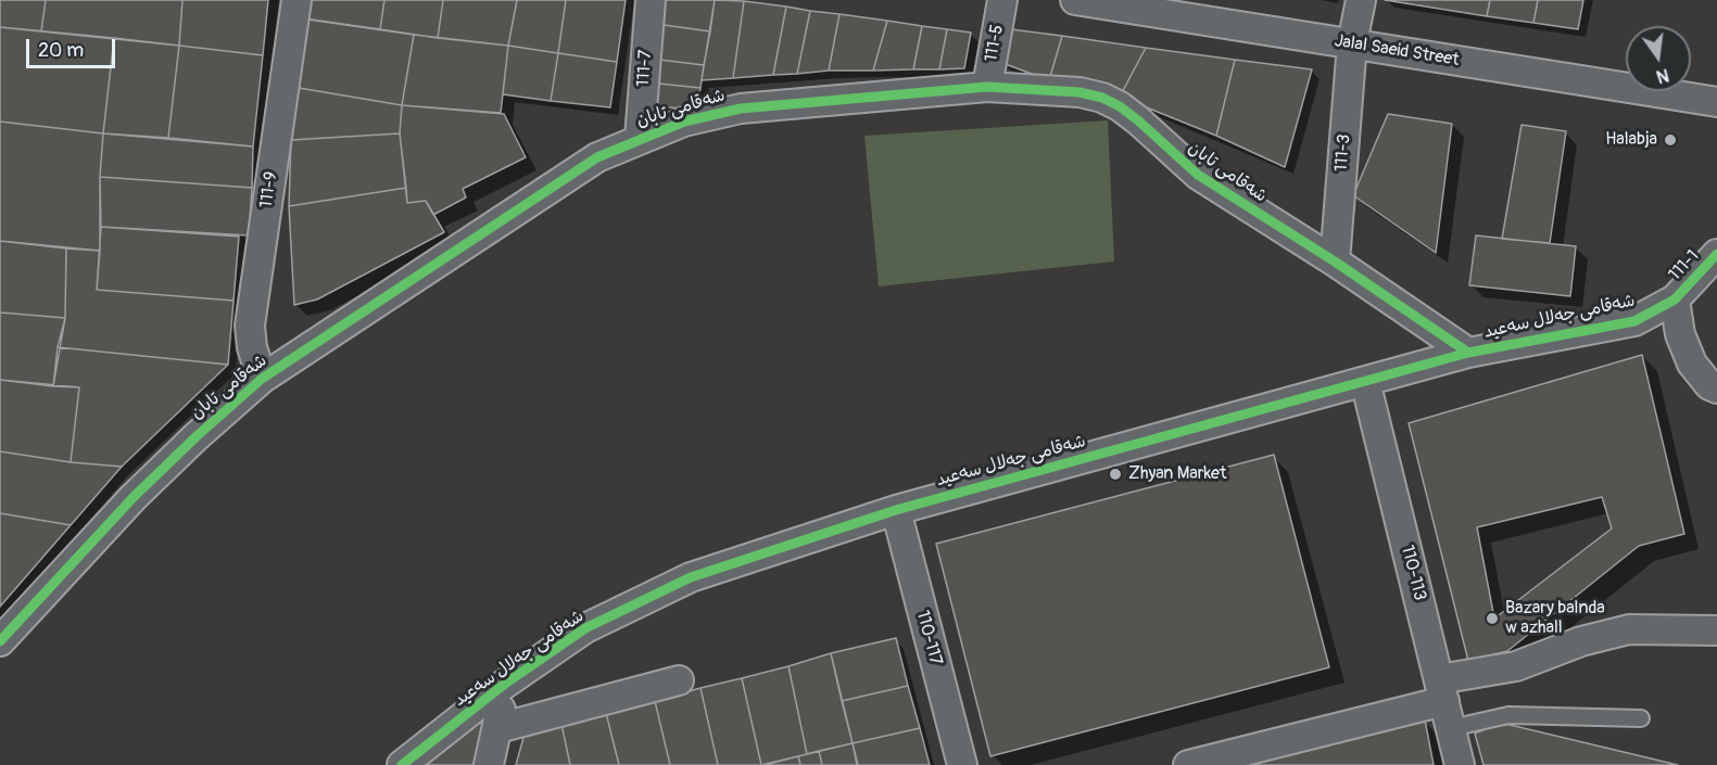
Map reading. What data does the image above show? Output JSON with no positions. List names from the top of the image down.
{
  "streets": {
    "street": [
      "111-5",
      "Jalal Saeid Street",
      "111-7",
      "شەقامی تابان",
      "111-3",
      "111-9",
      "111-1",
      "شەقامی جەلال سەعید",
      "110-113",
      "110-117"
    ]
  },
  "crossings": [
    ["111-5", "شەقامی تابان"],
    ["Jalal Saeid Street", "111-3"],
    ["111-7", "شەقامی تابان"],
    ["شەقامی تابان", "111-3"],
    ["شەقامی تابان", "111-9"],
    ["شەقامی تابان", "شەقامی جەلال سەعید"],
    ["111-1", "شەقامی جەلال سەعید"],
    ["شەقامی جەلال سەعید", "110-113"],
    ["شەقامی جەلال سەعید", "110-117"]
  ],
  "places": ["Halabja", "Zhyan Market", "Bazary balnda w azhall"],
  "scale_bar": "20 m",
  "north": "bottom"
}
